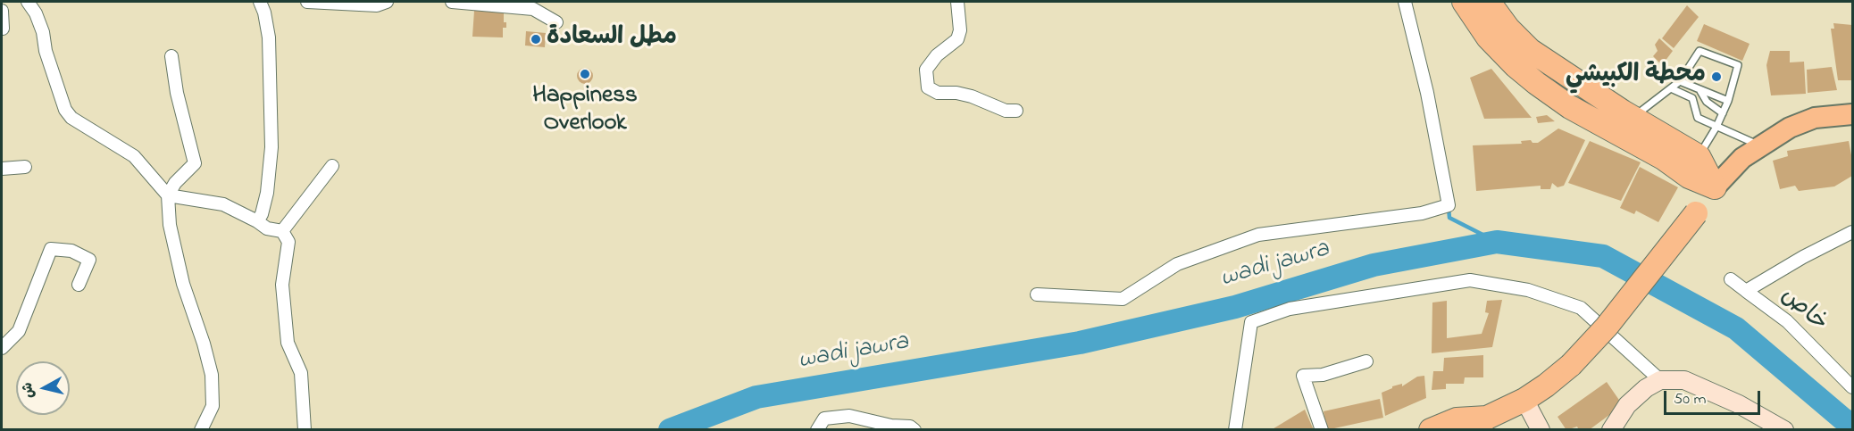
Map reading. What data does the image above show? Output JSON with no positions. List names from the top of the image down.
{
  "streets": {
    "street": ["خاص"]
  },
  "water": ["wadi jawra"],
  "places": ["مطل السعادة", "Happiness Overlook", "محطة الكبيشي"],
  "scale_bar": "50 m",
  "north": "left"
}
